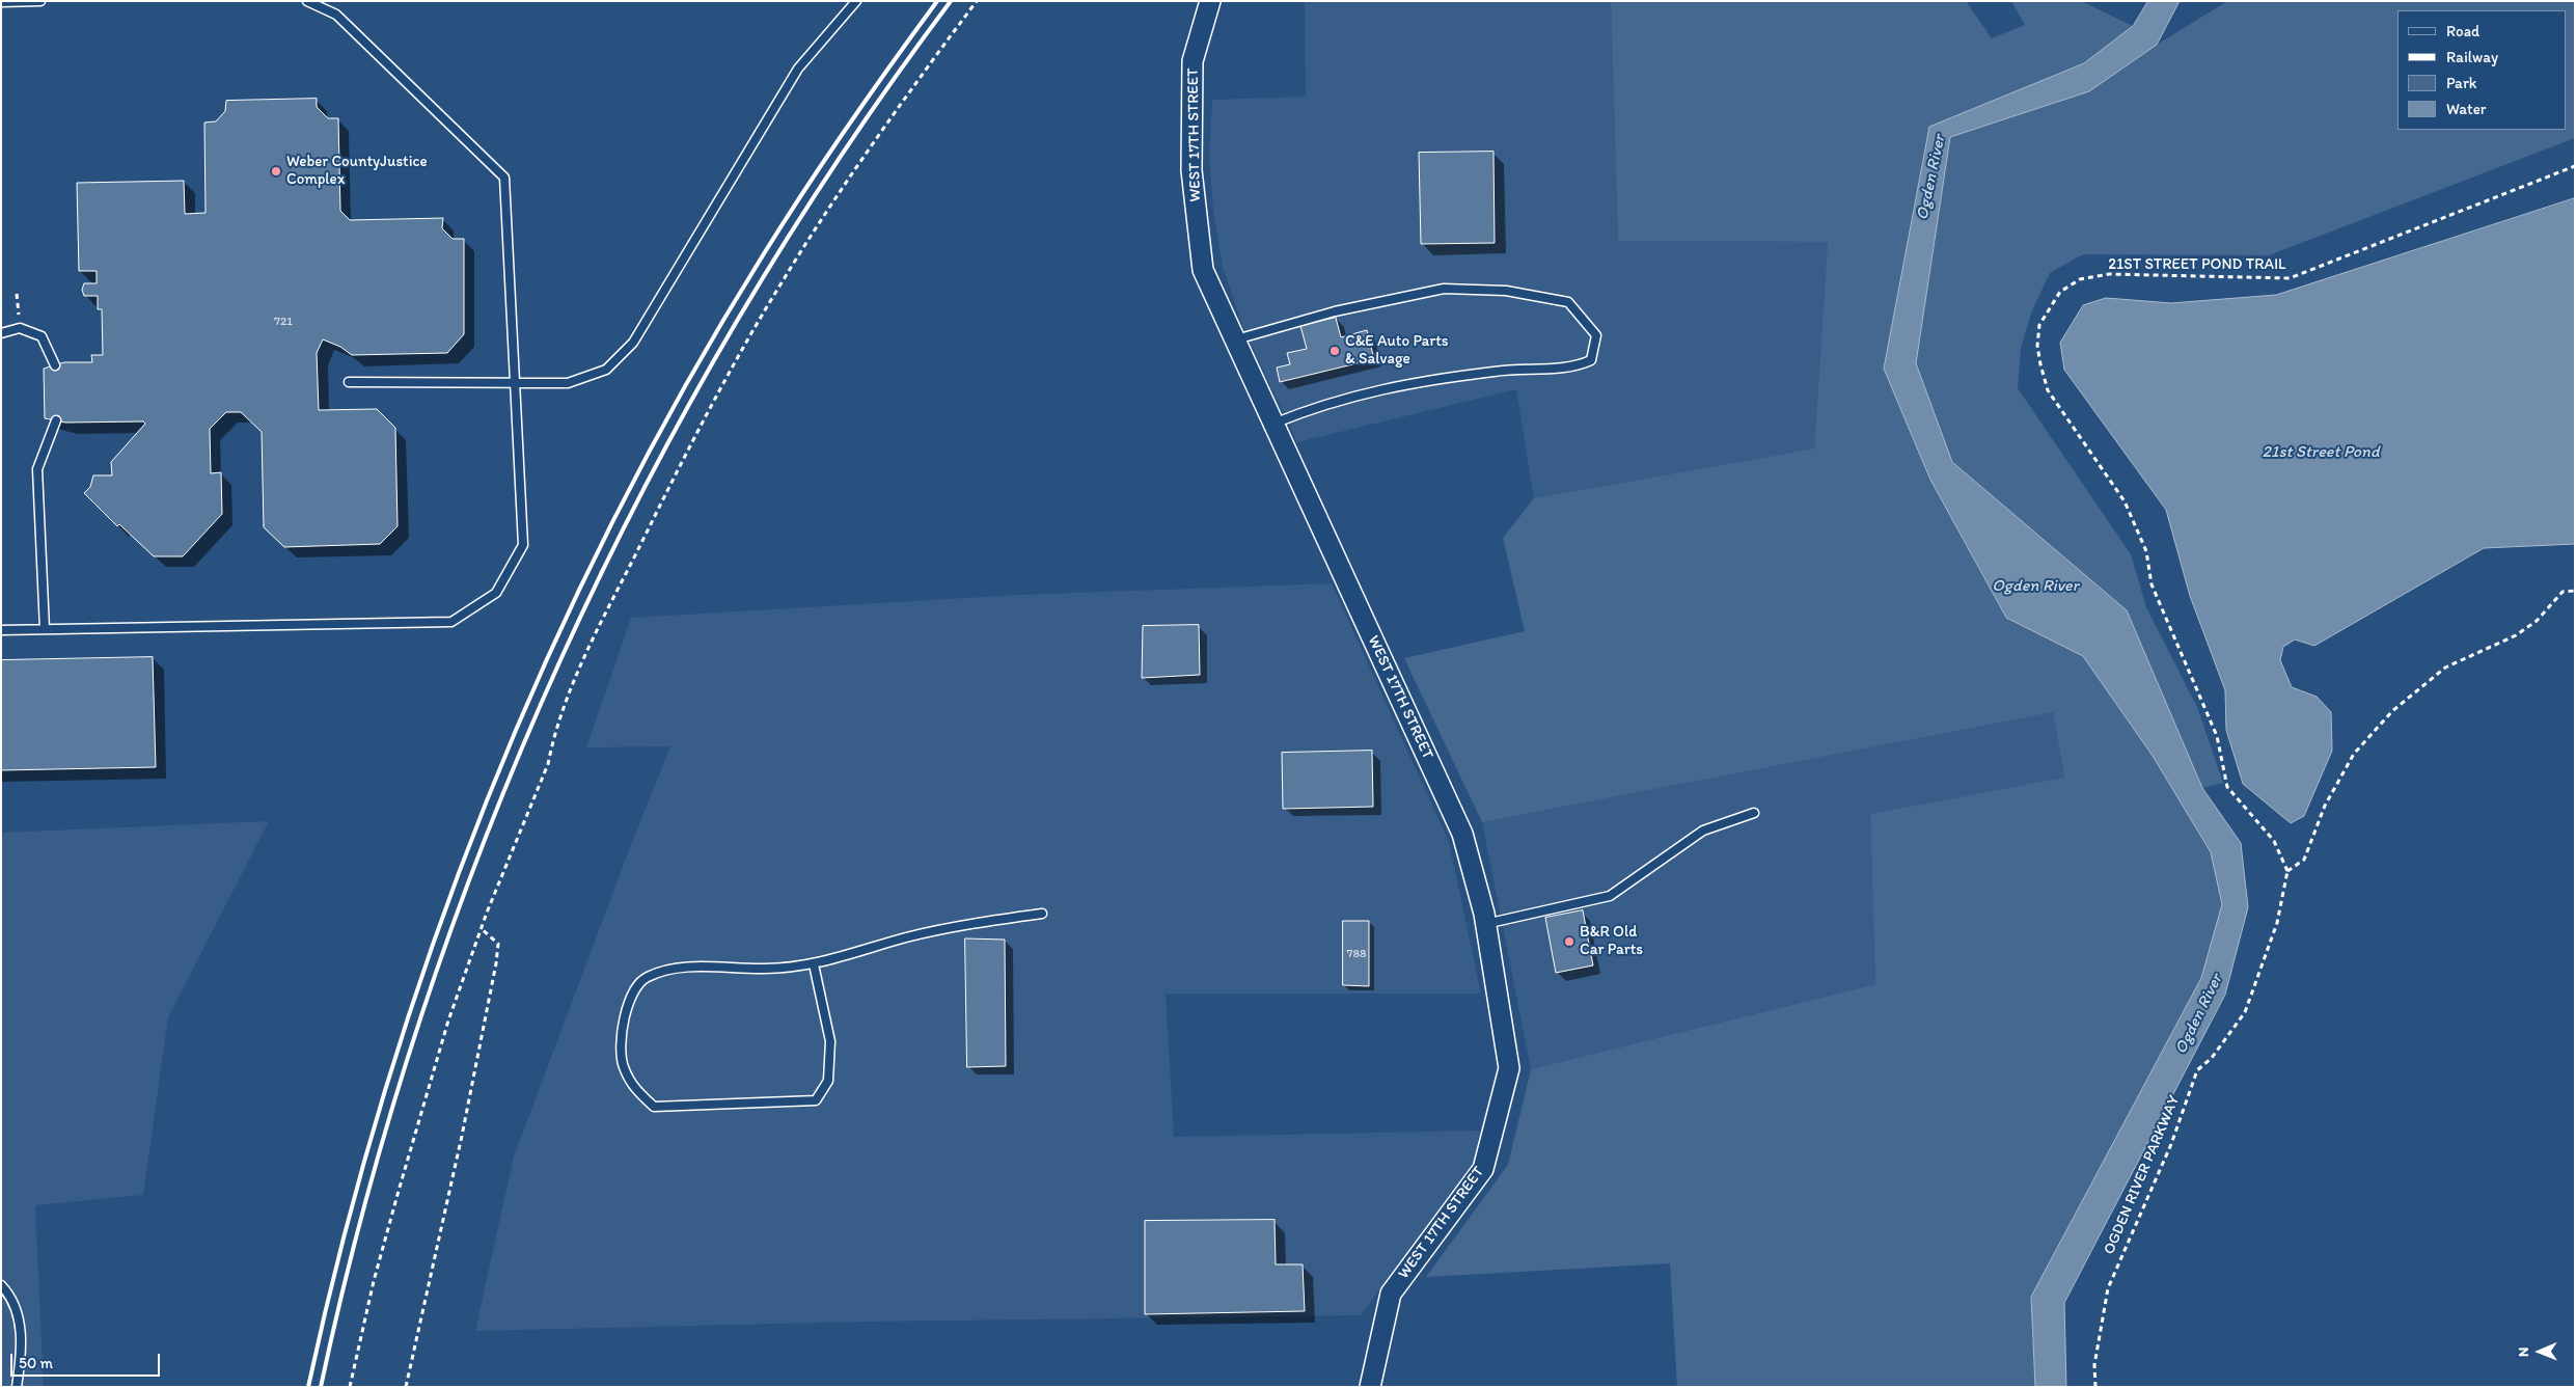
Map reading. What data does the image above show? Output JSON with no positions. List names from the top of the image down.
{
  "streets": {
    "street": ["WEST 17TH STREET"],
    "path": ["21ST STREET POND TRAIL", "OGDEN RIVER PARKWAY"]
  },
  "crossings": [
    ["21ST STREET POND TRAIL", "OGDEN RIVER PARKWAY"]
  ],
  "water": ["Ogden River", "21st Street Pond"],
  "places": ["Weber CountyJustice Complex", "C&E Auto Parts & Salvage", "B&R Old Car Parts"],
  "house_numbers": ["721", "788"],
  "legend": [
    "Road",
    "Railway",
    "Park",
    "Water"
  ],
  "scale_bar": "50 m",
  "north": "left"
}
